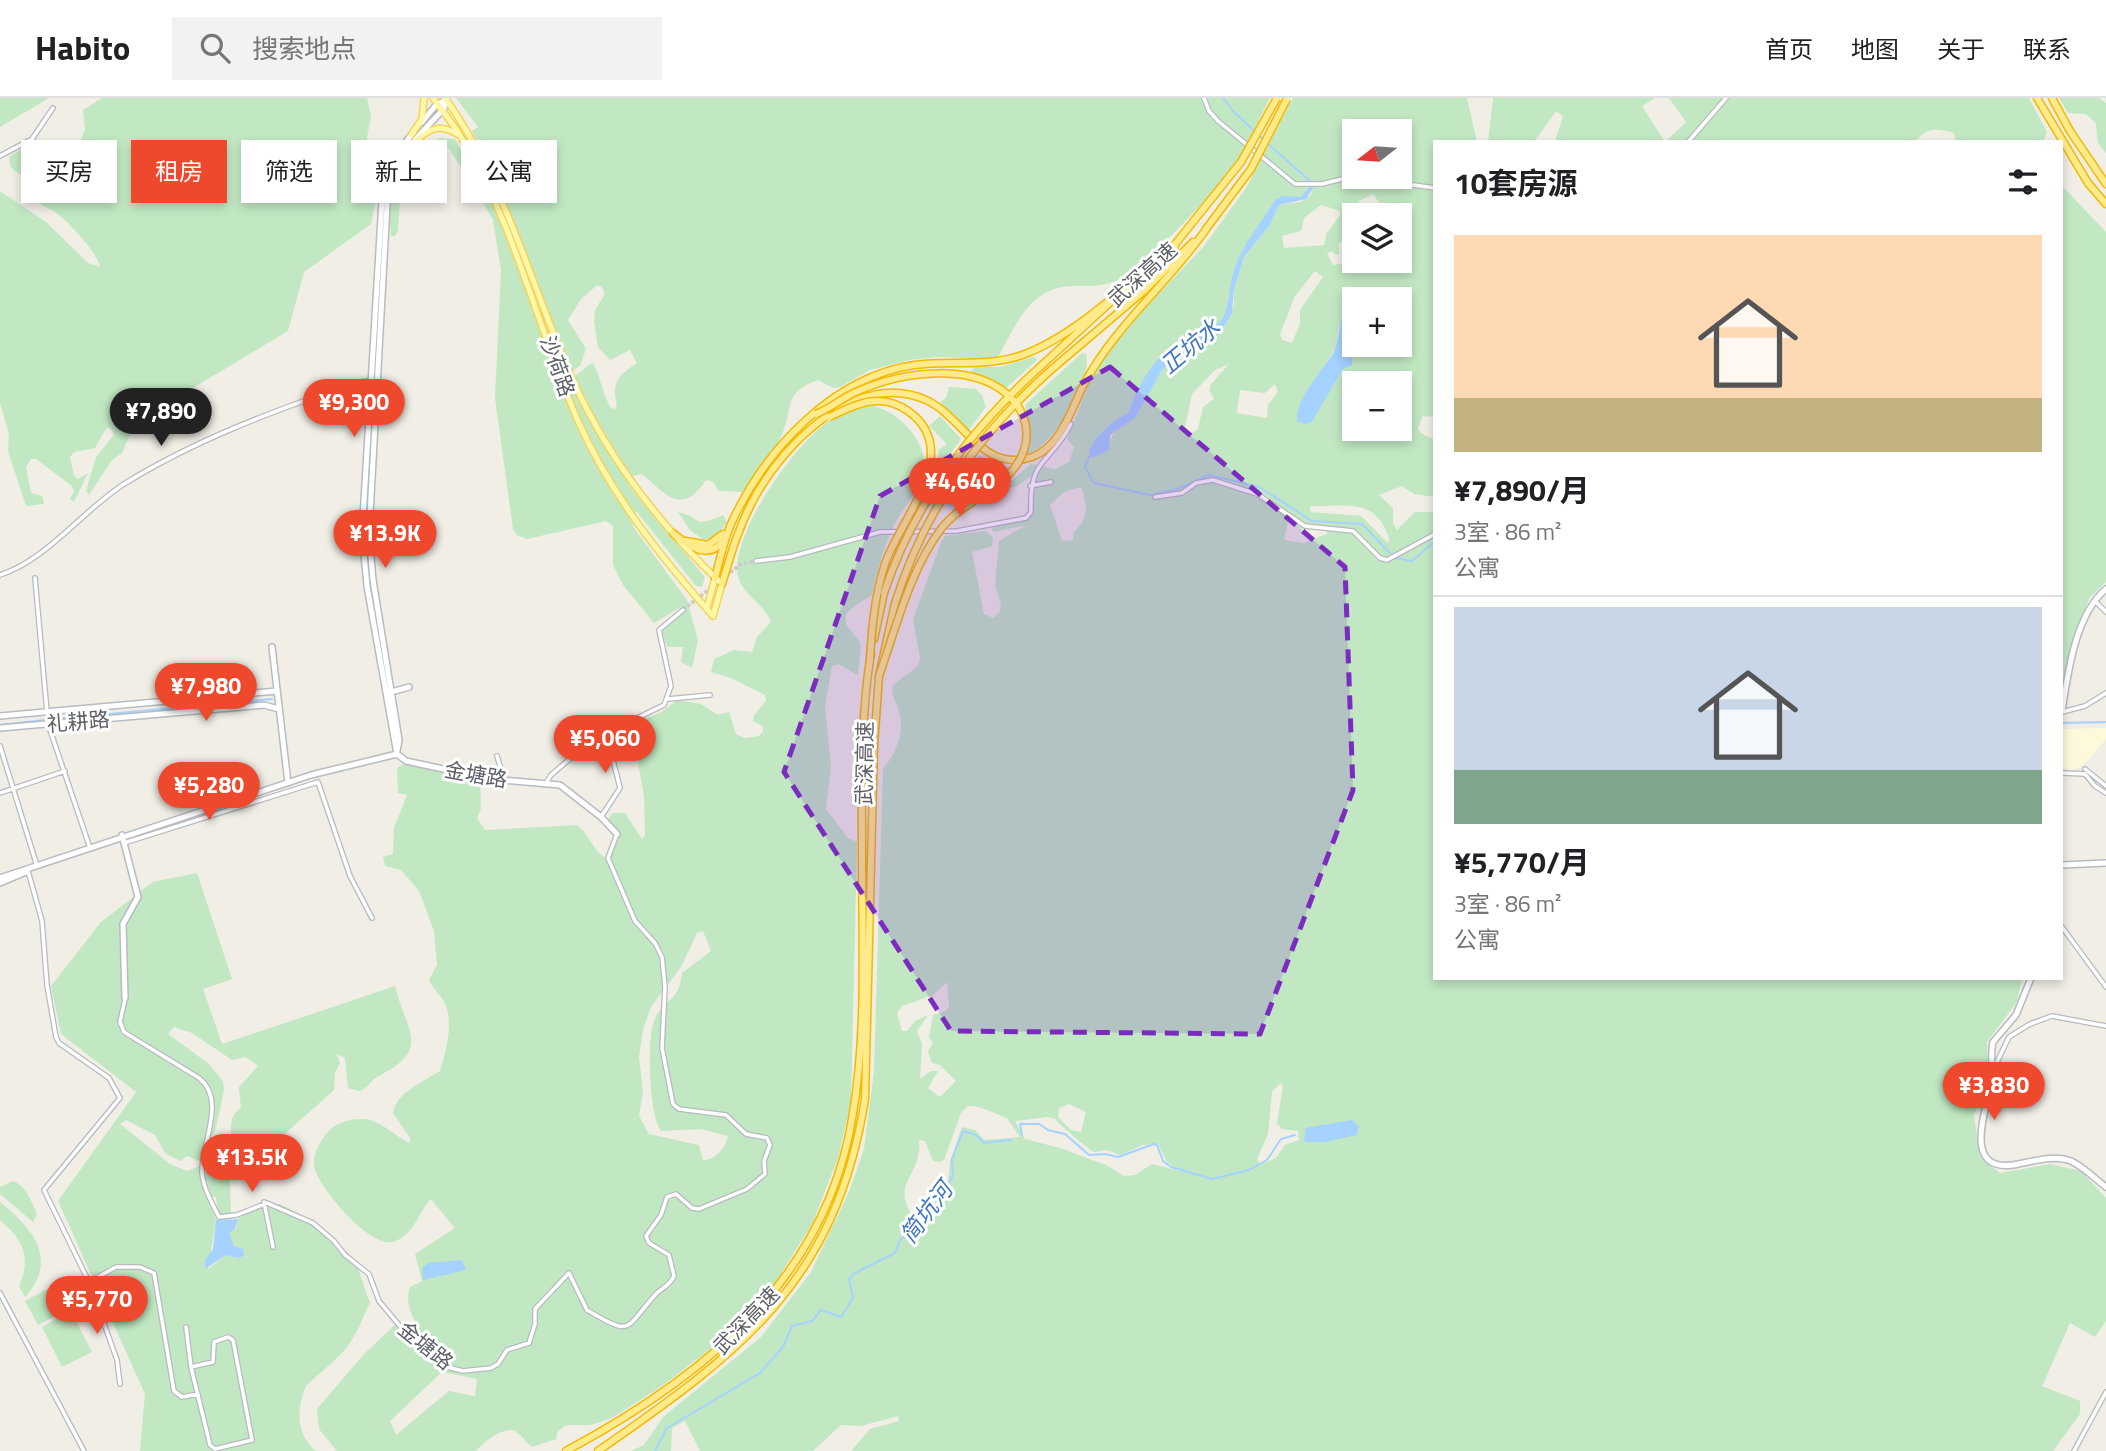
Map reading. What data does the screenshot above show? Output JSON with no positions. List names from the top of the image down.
{
  "streets": {
    "highway": ["武深高速"],
    "main road": ["沙荷路", "礼耕路", "金塘路"]
  },
  "water": ["正坑水", "简坑河"],
  "north": "left",
  "page": {
    "header": "Habito",
    "search": "搜索地点",
    "nav": [
      "首页",
      "地图",
      "关于",
      "联系"
    ],
    "map_buttons": ["+", "−"],
    "chip": [
      "买房",
      "租房",
      "筛选",
      "新上",
      "公寓"
    ],
    "heading": "10套房源",
    "list": [
      {
        "name": "¥7,890/月",
        "note": "3室 · 86 m² · 公寓"
      },
      {
        "name": "¥5,770/月",
        "note": "3室 · 86 m² · 公寓"
      }
    ],
    "price": [
      "¥9,300",
      "¥7,890",
      "¥4,640",
      "¥13.9K",
      "¥7,980",
      "¥5,060",
      "¥5,280",
      "¥3,830",
      "¥13.5K",
      "¥5,770"
    ]
  }
}
